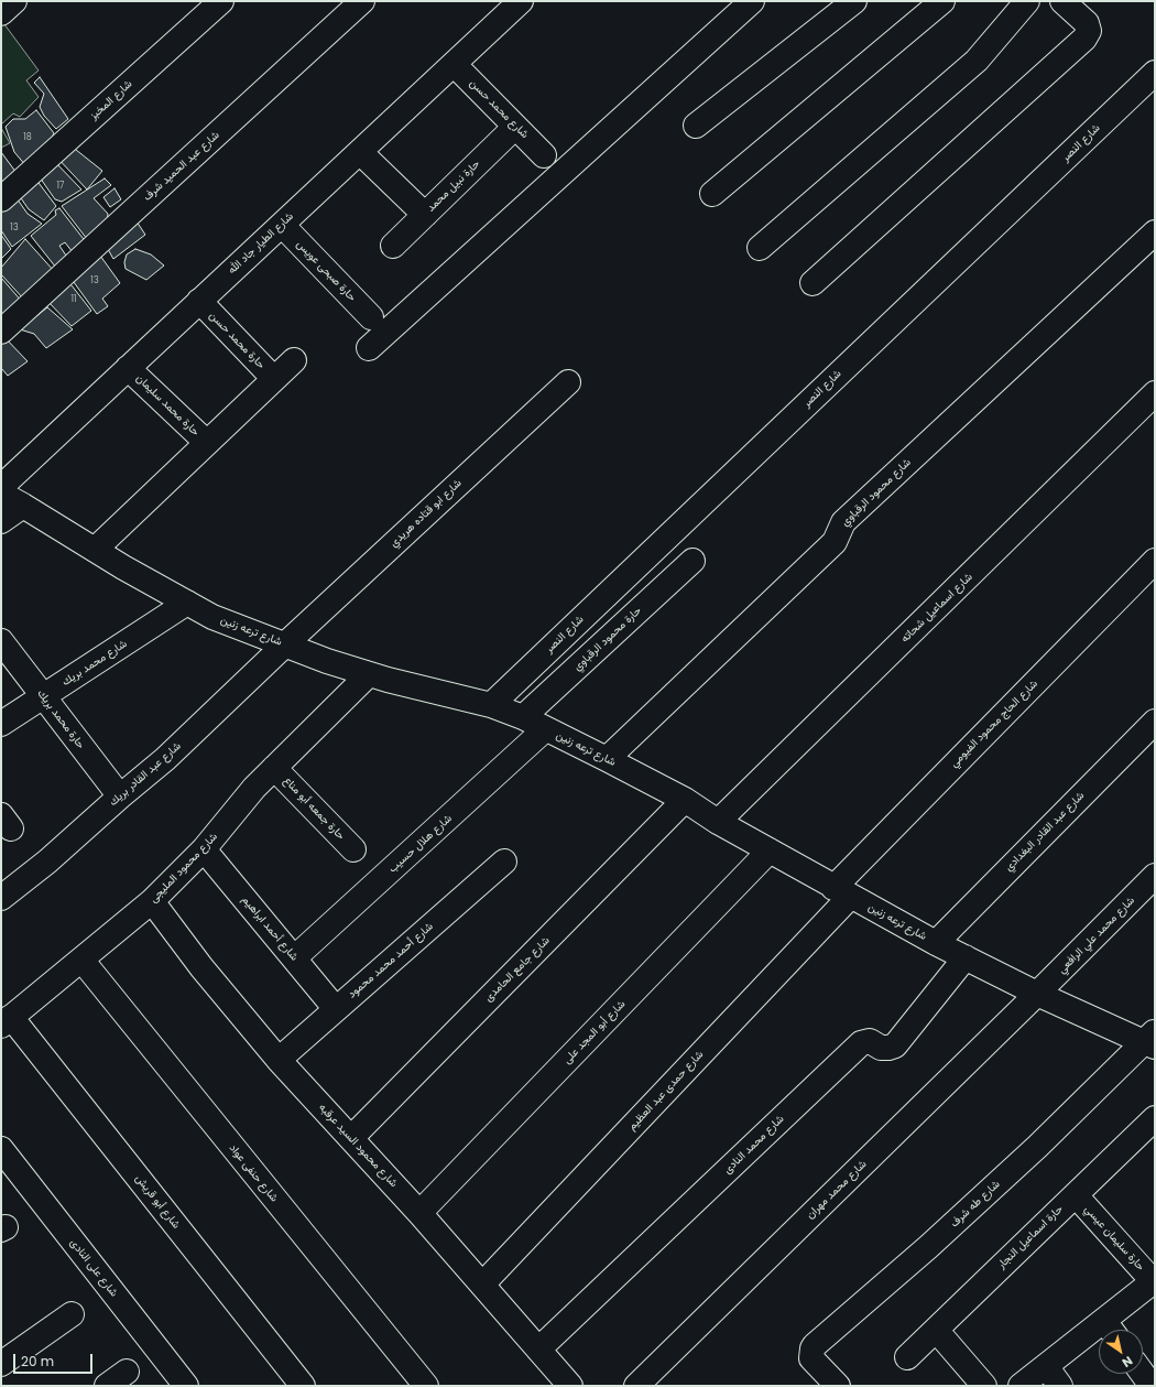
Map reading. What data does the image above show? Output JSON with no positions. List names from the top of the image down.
{
  "streets": {
    "street": [
      "شارع المخبز",
      "شارع محمد حسن",
      "شارع النصر",
      "شارع عبد الحميد شرف",
      "حارة نبيل محمد",
      "شارع الطيار جاد الله",
      "حارة صبحى عويس",
      "حارة محمد حسن",
      "حارة محمد سليمان",
      "شارع محمود الرقباوي",
      "شارع ابو قتاده هريدي",
      "شارع اسماعيل شحاته",
      "شارع ترعه زنين",
      "حارة محمود الرقباوي",
      "شارع محمد بريك",
      "حارة محمد بريك",
      "شارع الحاج محمود الفيومي",
      "شارع عبد القادر بريك",
      "حارة جمعه أبو مناع",
      "شارع عبد القادر البغدادي",
      "شارع هلال حسيب",
      "شارع محمود المليجى",
      "شارع أحمد ابراهيم",
      "شارع محمد علي الرافعي",
      "شارع أحمد محمد محمود",
      "شارع جامع الحامدى",
      "شارع أبو المجد على",
      "شارع حمدى عبد العظيم",
      "شارع محمد النادى",
      "شارع محمود السيد عرقبه",
      "شارع حنفى عواد",
      "شارع محمد مهران",
      "شارع أبو قريش",
      "شارع طه شرف",
      "حارة اسماعيل النجار",
      "حارة سليمان عيسي",
      "شارع على النادى"
    ]
  },
  "crossings": [
    ["شارع محمد حسن", "حارة نبيل محمد"],
    ["شارع محمد حسن", "شارع الطيار جاد الله"],
    ["شارع النصر", "شارع ترعه زنين"],
    ["شارع الطيار جاد الله", "حارة صبحى عويس"],
    ["شارع الطيار جاد الله", "حارة محمد حسن"],
    ["شارع الطيار جاد الله", "حارة محمد سليمان"],
    ["شارع محمود الرقباوي", "شارع ترعه زنين"],
    ["شارع ابو قتاده هريدي", "شارع ترعه زنين"],
    ["شارع ابو قتاده هريدي", "شارع عبد القادر بريك"],
    ["شارع اسماعيل شحاته", "شارع ترعه زنين"],
    ["شارع ترعه زنين", "حارة محمود الرقباوي"],
    ["شارع ترعه زنين", "شارع محمد بريك"],
    ["شارع ترعه زنين", "شارع الحاج محمود الفيومي"],
    ["شارع ترعه زنين", "شارع عبد القادر بريك"],
    ["شارع ترعه زنين", "شارع عبد القادر البغدادي"],
    ["شارع ترعه زنين", "شارع هلال حسيب"],
    ["شارع ترعه زنين", "شارع محمود المليجى"],
    ["شارع ترعه زنين", "شارع محمد علي الرافعي"],
    ["شارع ترعه زنين", "شارع جامع الحامدى"],
    ["شارع ترعه زنين", "شارع أبو المجد على"],
    ["شارع ترعه زنين", "شارع حمدى عبد العظيم"],
    ["شارع ترعه زنين", "شارع محمد النادى"],
    ["شارع ترعه زنين", "شارع محمد مهران"],
    ["شارع ترعه زنين", "شارع طه شرف"],
    ["شارع محمد بريك", "حارة محمد بريك"],
    ["حارة محمد بريك", "شارع عبد القادر بريك"],
    ["شارع الحاج محمود الفيومي", "شارع حمدى عبد العظيم"],
    ["حارة جمعه أبو مناع", "شارع محمود المليجى"],
    ["شارع هلال حسيب", "شارع أحمد ابراهيم"],
    ["شارع محمود المليجى", "شارع أحمد ابراهيم"],
    ["شارع محمود المليجى", "شارع محمود السيد عرقبه"],
    ["شارع محمود المليجى", "شارع حنفى عواد"],
    ["شارع محمود المليجى", "شارع أبو قريش"],
    ["شارع أحمد ابراهيم", "شارع أحمد محمد محمود"],
    ["شارع محمد علي الرافعي", "شارع محمد مهران"],
    ["شارع أحمد محمد محمود", "شارع محمود السيد عرقبه"],
    ["شارع جامع الحامدى", "شارع محمود السيد عرقبه"],
    ["شارع أبو المجد على", "شارع محمود السيد عرقبه"],
    ["شارع حمدى عبد العظيم", "شارع محمود السيد عرقبه"],
    ["شارع محمد النادى", "شارع محمود السيد عرقبه"],
    ["حارة اسماعيل النجار", "حارة سليمان عيسي"]
  ],
  "house_numbers": [
    "18",
    "17",
    "13",
    "13",
    "11"
  ],
  "scale_bar": "20 m",
  "north": "bottom right"
}
